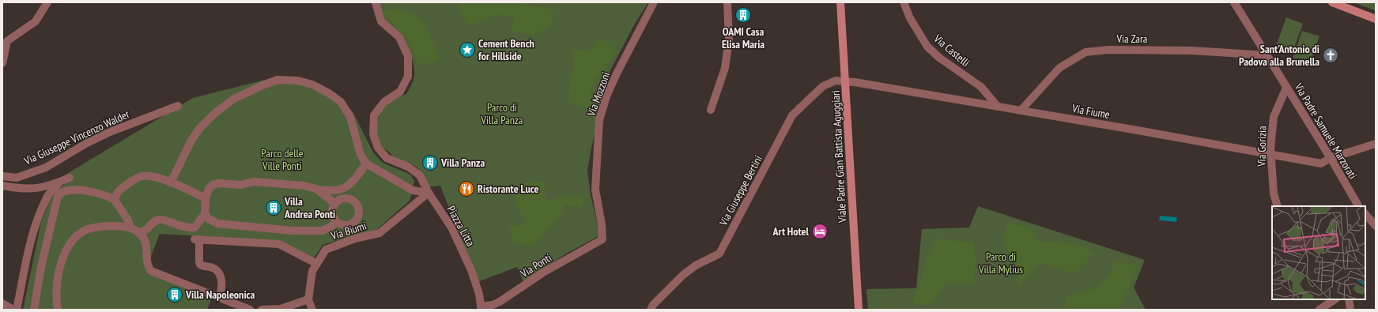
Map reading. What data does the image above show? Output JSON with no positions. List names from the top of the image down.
{
  "streets": {
    "main road": ["Viale Padre Gian Battista Aguggiari"],
    "street": [
      "Via Zara",
      "Via Castelli",
      "Via Mozzoni",
      "Via Fiume",
      "Via Padre Samuele Marzorati",
      "Via Giuseppe Vincenzo Walder",
      "Via Gorizia",
      "Via Giuseppe Bertini",
      "Piazza Litta",
      "Via Biumi",
      "Via Ponti"
    ]
  },
  "crossings": [
    ["Via Zara", "Via Fiume"],
    ["Via Zara", "Via Padre Samuele Marzorati"],
    ["Via Castelli", "Via Fiume"],
    ["Via Mozzoni", "Via Ponti"],
    ["Via Fiume", "Via Padre Samuele Marzorati"],
    ["Via Fiume", "Via Gorizia"],
    ["Via Fiume", "Viale Padre Gian Battista Aguggiari"],
    ["Via Fiume", "Via Giuseppe Bertini"],
    ["Via Padre Samuele Marzorati", "Via Gorizia"],
    ["Viale Padre Gian Battista Aguggiari", "Via Giuseppe Bertini"],
    ["Piazza Litta", "Via Biumi"],
    ["Piazza Litta", "Via Ponti"]
  ],
  "parks": ["Parco di Villa Panza", "Parco delle Ville Ponti", "Parco di Villa Mylius"],
  "places": {
    "building": [
      "OAMI Casa Elisa Maria",
      "Villa Panza",
      "Villa Andrea Ponti",
      "Villa Napoleonica"
    ],
    "place": ["Cement Bench for Hillside"],
    "church": ["Sant'Antonio di Padova alla Brunella"],
    "restaurant": ["Ristorante Luce"],
    "hotel": ["Art Hotel"]
  }
}
